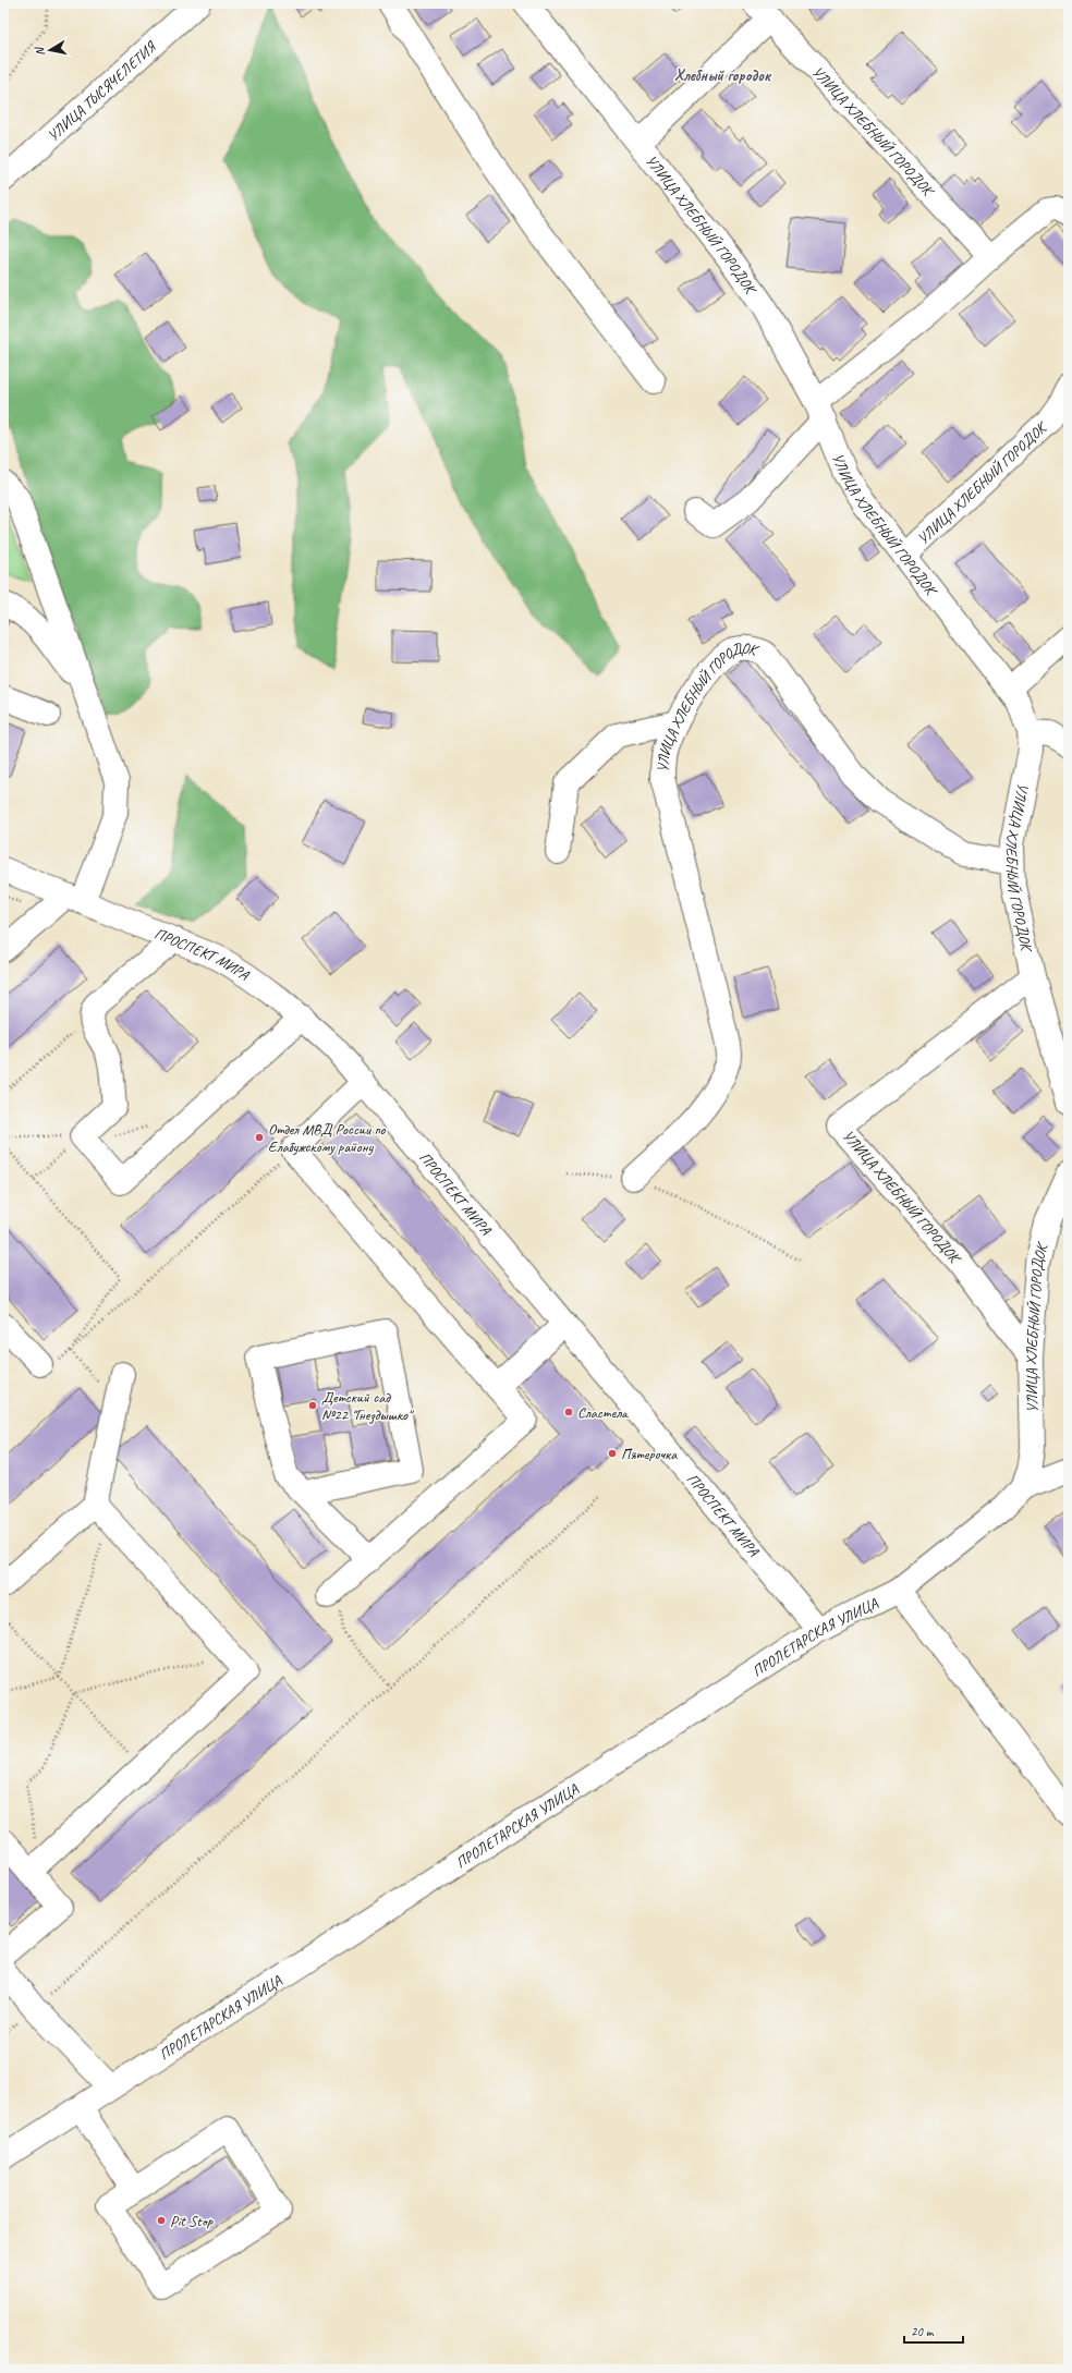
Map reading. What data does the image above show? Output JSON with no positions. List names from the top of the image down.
{
  "streets": {
    "street": [
      "УЛИЦА ТЫСЯЧЕЛЕТИЯ",
      "УЛИЦА ХЛЕБНЫЙ ГОРОДОК",
      "ПРОСПЕКТ МИРА",
      "ПРОЛЕТАРСКАЯ УЛИЦА"
    ]
  },
  "crossings": [
    ["УЛИЦА ХЛЕБНЫЙ ГОРОДОК", "ПРОЛЕТАРСКАЯ УЛИЦА"],
    ["ПРОСПЕКТ МИРА", "ПРОЛЕТАРСКАЯ УЛИЦА"]
  ],
  "districts": ["Хлебный городок"],
  "places": [
    "Отдел МВД России по Елабужскому району",
    "Детский сад №22 \"Гнездышко\"",
    "Сластела",
    "Пятерочка",
    "Pit Stop"
  ],
  "scale_bar": "20 m",
  "north": "left"
}
